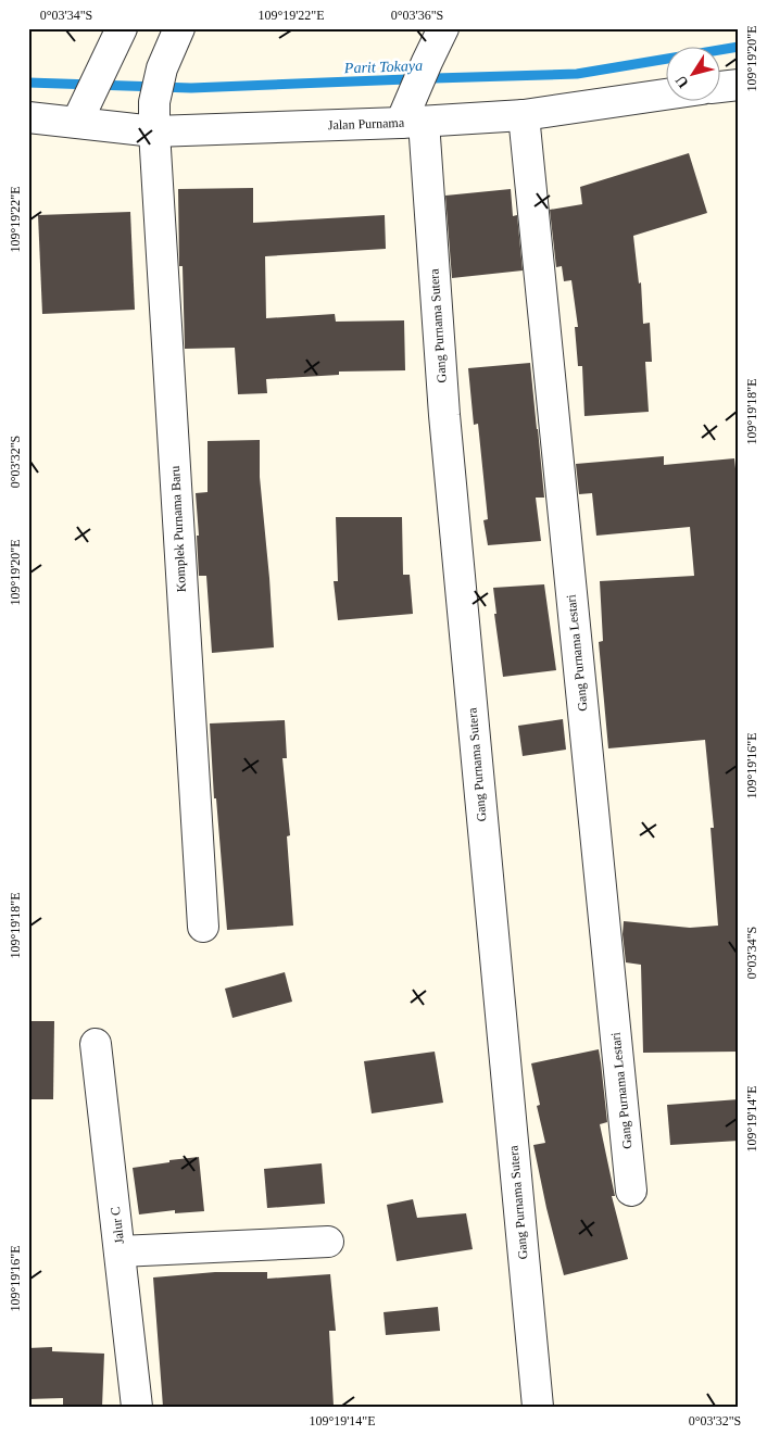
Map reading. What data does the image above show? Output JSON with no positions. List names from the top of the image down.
{
  "streets": {
    "street": [
      "Jalan Purnama",
      "Gang Purnama Sutera",
      "Komplek Purnama Baru",
      "Gang Purnama Lestari",
      "Jalur C"
    ]
  },
  "crossings": [
    ["Jalan Purnama", "Gang Purnama Sutera"],
    ["Jalan Purnama", "Komplek Purnama Baru"],
    ["Jalan Purnama", "Gang Purnama Lestari"]
  ],
  "water": ["Parit Tokaya"],
  "north": "bottom left",
  "coordinates": [
    "0°03'34\"S",
    "109°19'22\"E",
    "0°03'36\"S",
    "109°19'20\"E",
    "109°19'18\"E",
    "0°03'32\"S",
    "109°19'16\"E",
    "109°19'14\"E"
  ]
}
